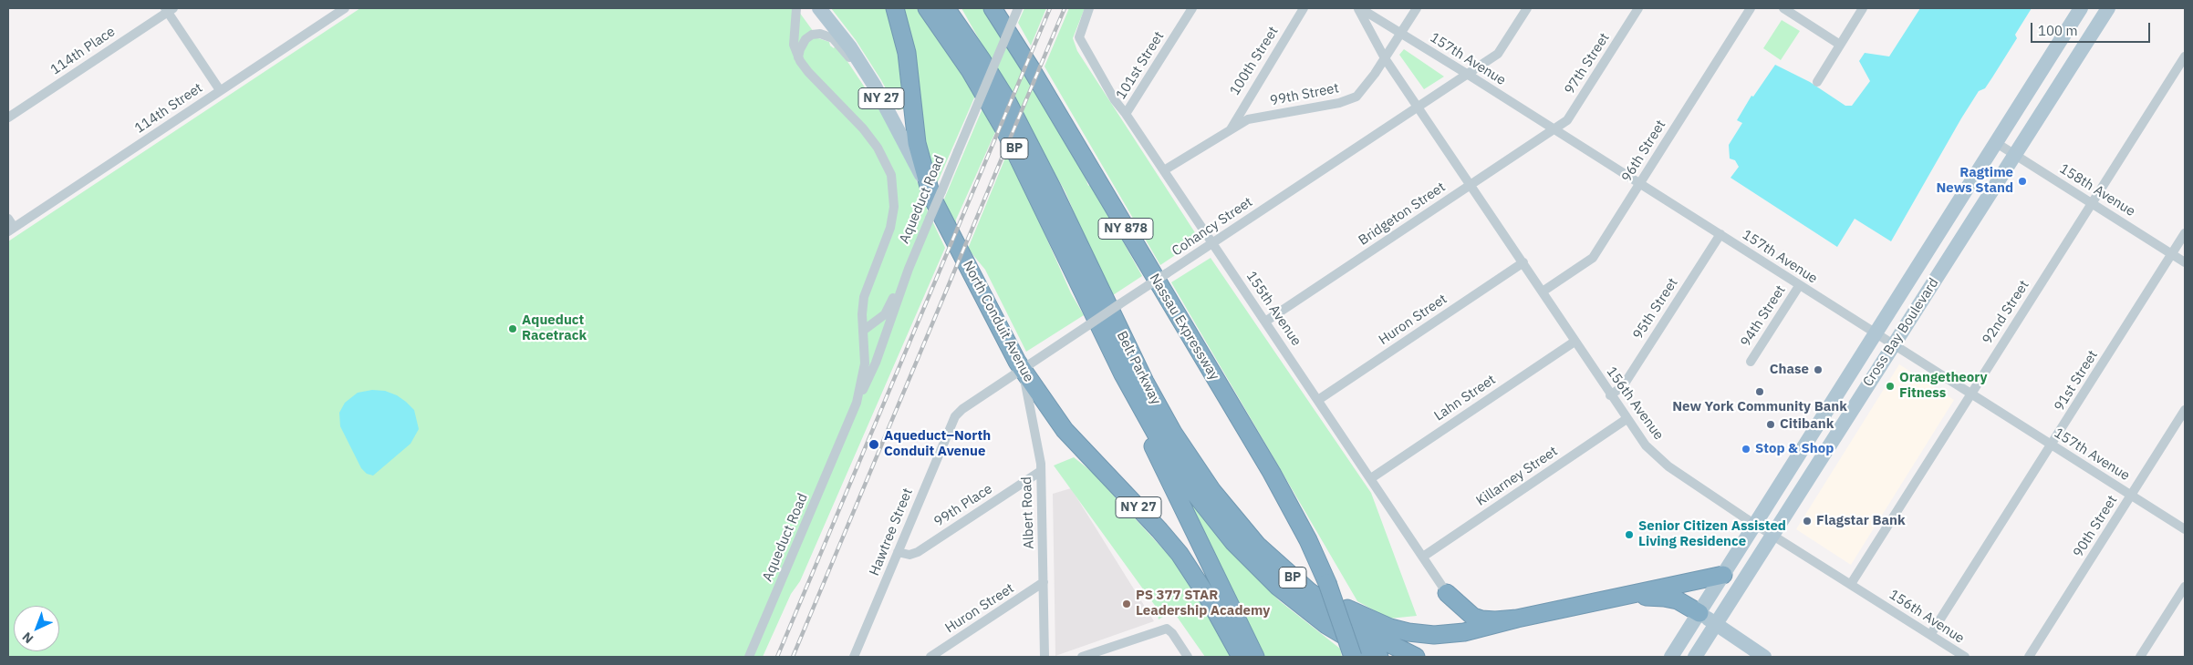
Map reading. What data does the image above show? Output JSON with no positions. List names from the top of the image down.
{
  "streets": {
    "highway": [
      "NY 27",
      "BP",
      "NY 878",
      "North Conduit Avenue",
      "Nassau Expressway",
      "Belt Parkway"
    ],
    "main road": ["Cross Bay Boulevard"],
    "street": [
      "114th Place",
      "157th Avenue",
      "100th Street",
      "97th Street",
      "101st Street",
      "99th Street",
      "114th Street",
      "96th Street",
      "158th Avenue",
      "Aqueduct Road",
      "Bridgeton Street",
      "Cohancy Street",
      "155th Avenue",
      "95th Street",
      "92nd Street",
      "94th Street",
      "Huron Street",
      "91st Street",
      "Lahn Street",
      "156th Avenue",
      "Killarney Street",
      "99th Place",
      "Albert Road",
      "90th Street",
      "Hawtree Street"
    ]
  },
  "crossings": [
    ["157th Avenue", "97th Street"],
    ["157th Avenue", "99th Street"],
    ["157th Avenue", "96th Street"],
    ["157th Avenue", "Bridgeton Street"],
    ["157th Avenue", "Cohancy Street"],
    ["157th Avenue", "95th Street"],
    ["157th Avenue", "92nd Street"],
    ["157th Avenue", "94th Street"],
    ["157th Avenue", "Cross Bay Boulevard"],
    ["157th Avenue", "91st Street"],
    ["157th Avenue", "90th Street"],
    ["100th Street", "99th Street"],
    ["97th Street", "Bridgeton Street"],
    ["101st Street", "155th Avenue"],
    ["99th Street", "155th Avenue"],
    ["96th Street", "156th Avenue"],
    ["158th Avenue", "92nd Street"],
    ["158th Avenue", "Cross Bay Boulevard"],
    ["158th Avenue", "91st Street"],
    ["Aqueduct Road", "North Conduit Avenue"],
    ["Bridgeton Street", "155th Avenue"],
    ["Bridgeton Street", "156th Avenue"],
    ["Cohancy Street", "155th Avenue"],
    ["Cohancy Street", "North Conduit Avenue"],
    ["Cohancy Street", "156th Avenue"],
    ["Cohancy Street", "Albert Road"],
    ["Cohancy Street", "Hawtree Street"],
    ["155th Avenue", "Huron Street"],
    ["155th Avenue", "Lahn Street"],
    ["155th Avenue", "Killarney Street"],
    ["95th Street", "156th Avenue"],
    ["92nd Street", "156th Avenue"],
    ["Huron Street", "156th Avenue"],
    ["Huron Street", "Albert Road"],
    ["North Conduit Avenue", "Albert Road"],
    ["Cross Bay Boulevard", "156th Avenue"],
    ["91st Street", "156th Avenue"],
    ["Lahn Street", "156th Avenue"],
    ["156th Avenue", "Killarney Street"],
    ["99th Place", "Albert Road"],
    ["99th Place", "Hawtree Street"]
  ],
  "places": [
    "Ragtime News Stand",
    "Aqueduct Racetrack",
    "Chase",
    "Orangetheory Fitness",
    "New York Community Bank",
    "Citibank",
    "Aqueduct–North Conduit Avenue",
    "Stop & Shop",
    "Flagstar Bank",
    "Senior Citizen Assisted Living Residence",
    "PS 377 STAR Leadership Academy"
  ],
  "scale_bar": "100 m",
  "north": "bottom left"
}
